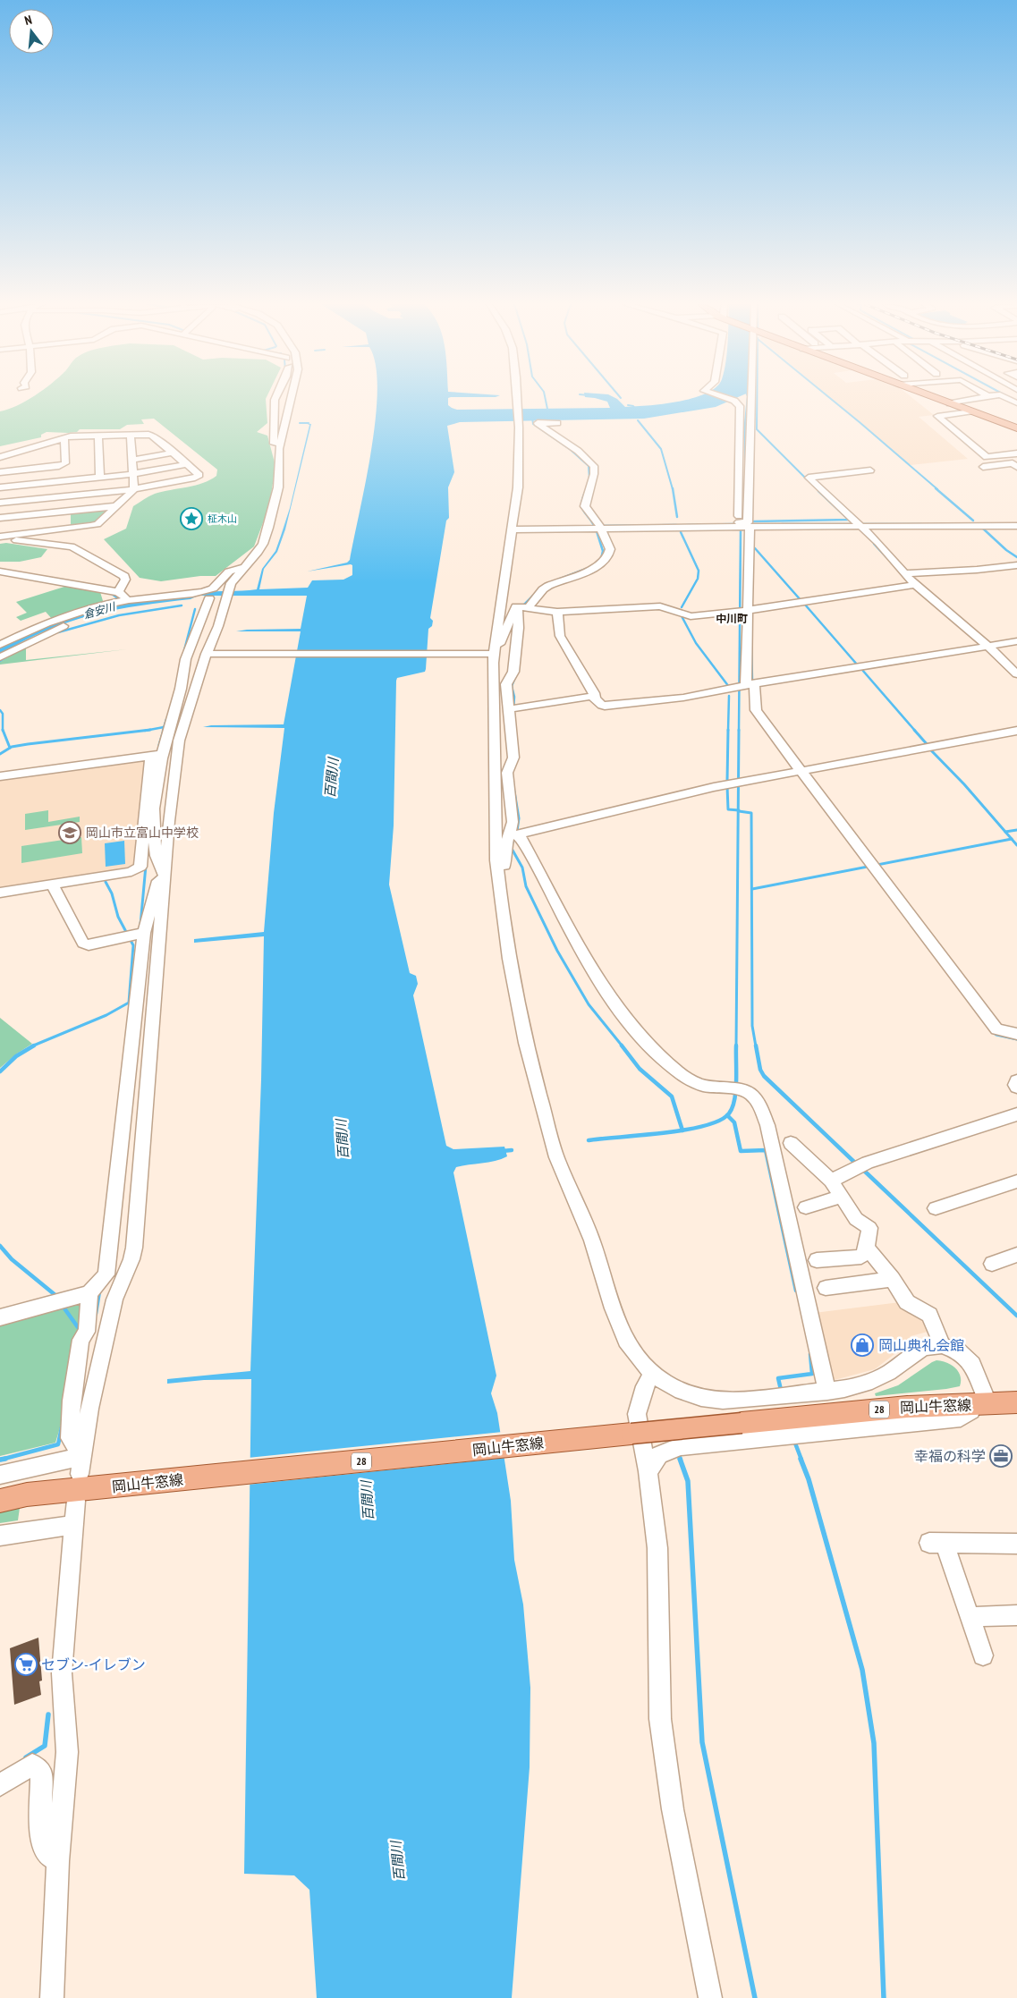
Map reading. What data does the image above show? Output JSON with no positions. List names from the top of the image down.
{
  "streets": {
    "main road": ["岡山牛窓線", "28"]
  },
  "districts": ["中川町"],
  "water": ["倉安川", "百間川"],
  "places": {
    "place": ["柾木山"],
    "school or university": ["岡山市立富山中学校"],
    "shop": ["岡山典礼会館"],
    "office": ["幸福の科学"],
    "supermarket": ["セブン-イレブン"]
  },
  "north": "top"
}
